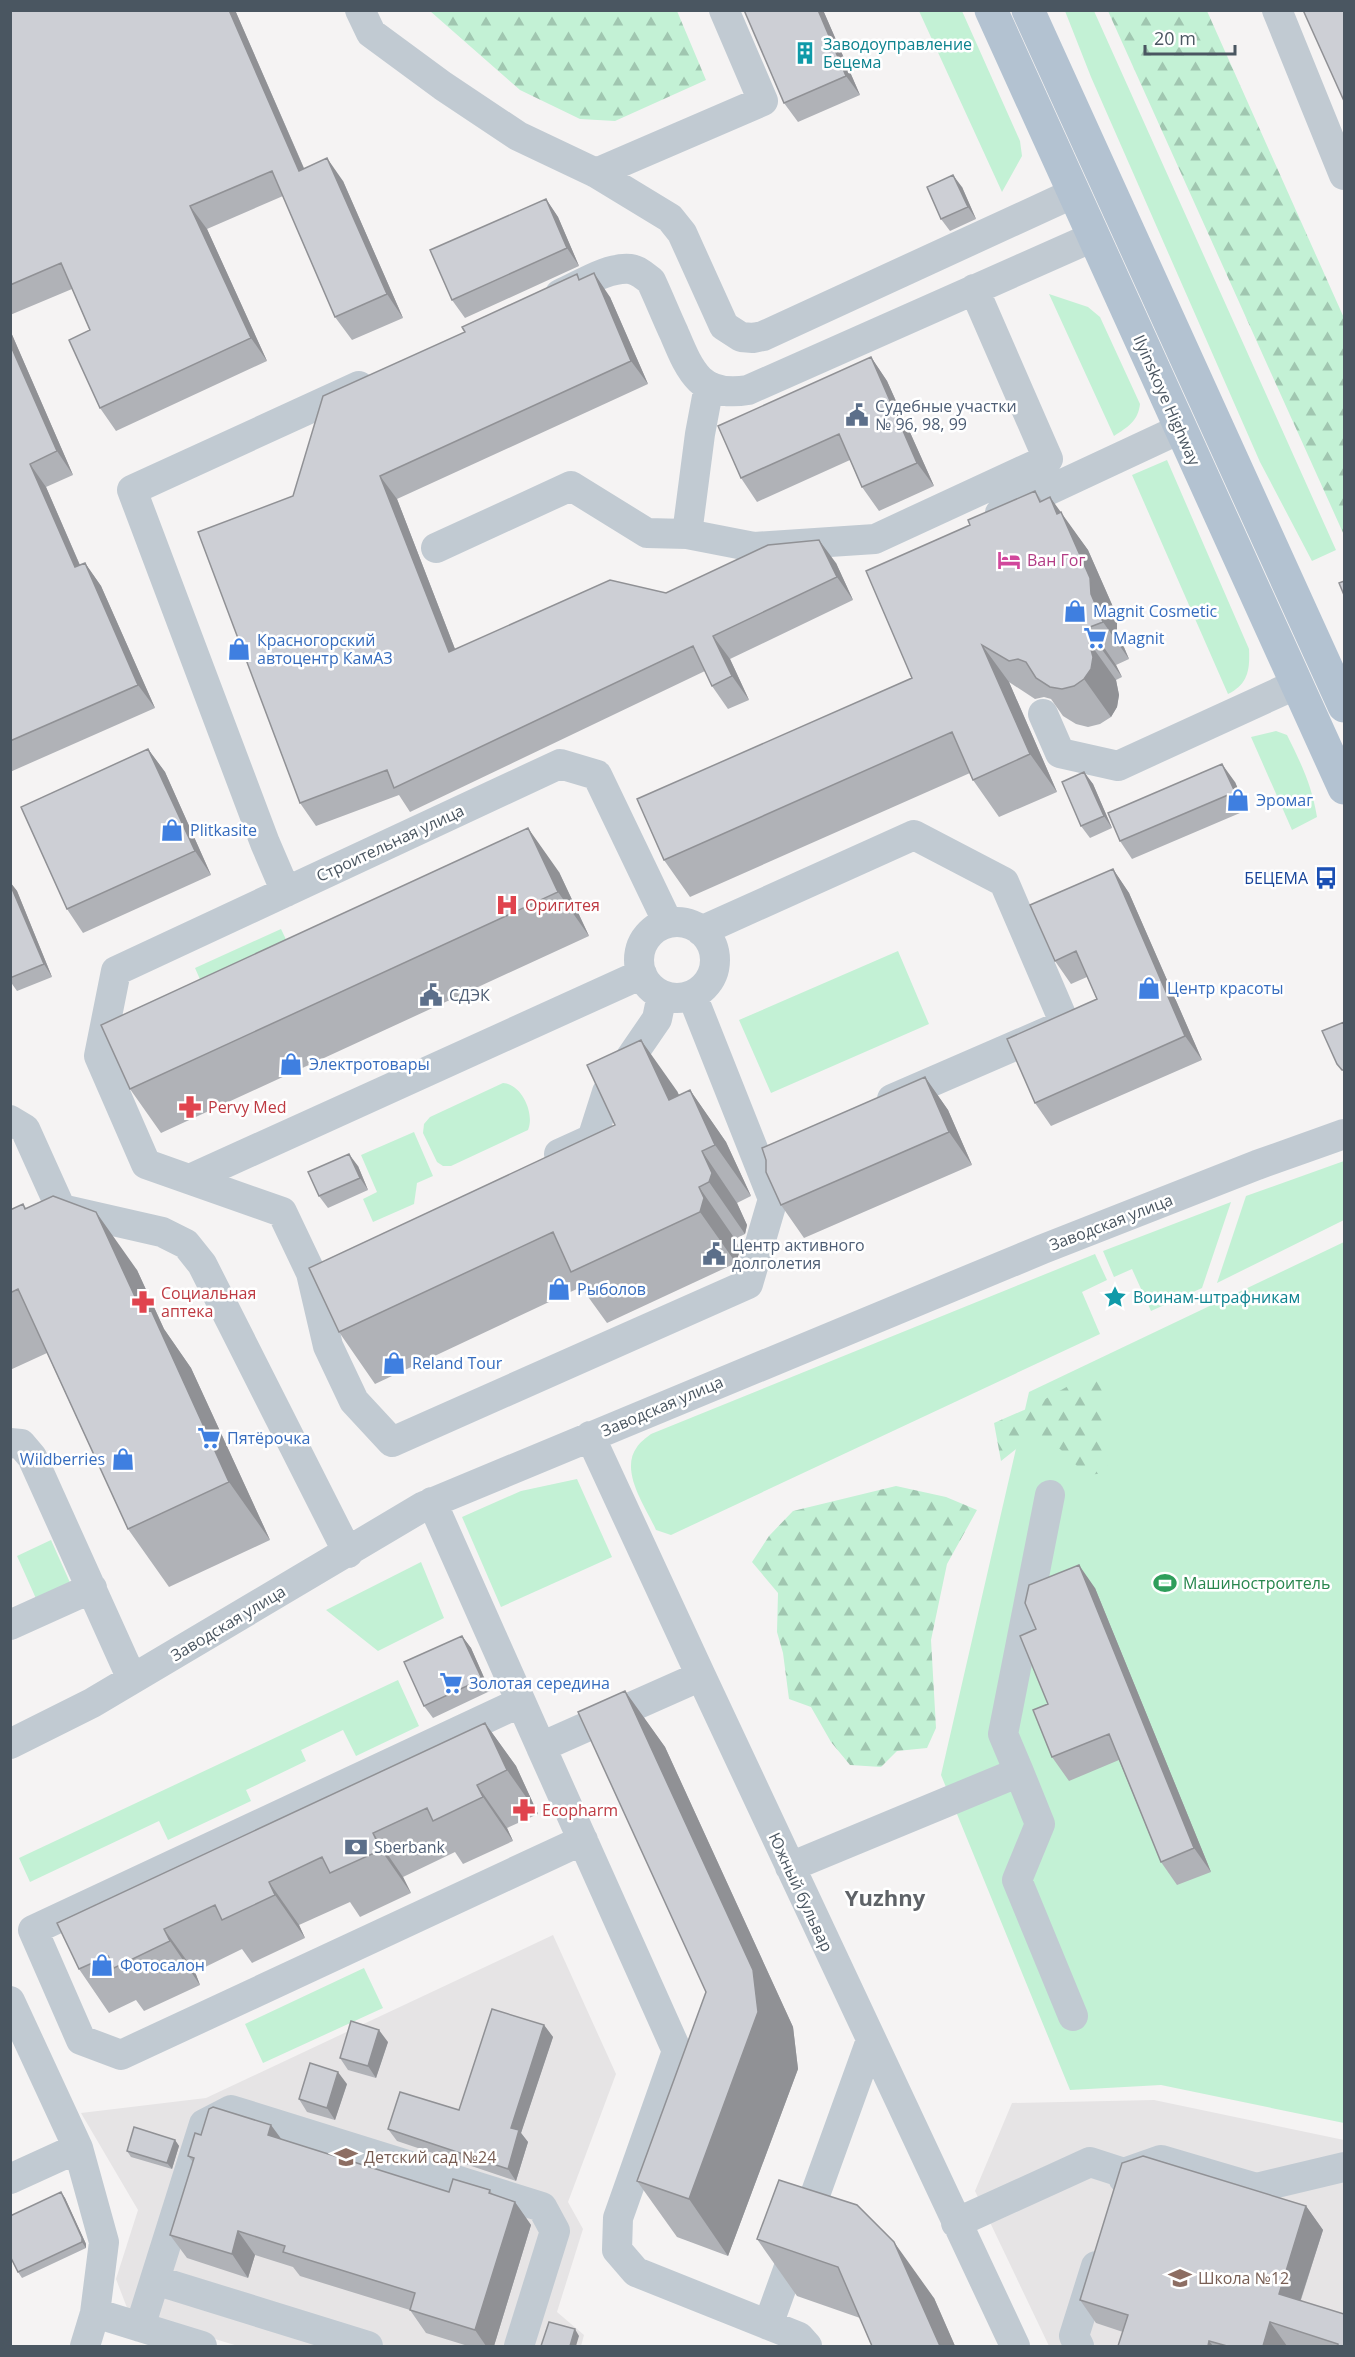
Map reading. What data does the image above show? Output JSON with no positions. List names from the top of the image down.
{
  "streets": {
    "main road": ["Ilyinskoye Highway"],
    "street": ["Строительная улица", "Заводская улица", "Южный бульвар"]
  },
  "crossings": [
    ["Заводская улица", "Южный бульвар"]
  ],
  "districts": ["Yuzhny"],
  "places": {
    "building": ["Заводоуправление Бецема"],
    "public building": ["Судебные участки № 96, 98, 99", "СДЭК", "Центр активного долголетия"],
    "hotel": ["Ван Гог"],
    "shop": [
      "Magnit Cosmetic",
      "Красногорский автоцентр КамАЗ",
      "Эромаг",
      "Plitkasite",
      "Центр красоты",
      "Электротовары",
      "Рыболов",
      "Reland Tour",
      "Wildberries",
      "Фотосалон"
    ],
    "supermarket": ["Magnit", "Пятёрочка", "Золотая середина"],
    "bus stop": ["БЕЦЕМА"],
    "hospital": ["Оригитея"],
    "pharmacy": ["Pervy Med", "Социальная аптека", "Ecopharm"],
    "place": ["Воинам-штрафникам"],
    "sports": ["Машиностроитель"],
    "bank": ["Sberbank"],
    "school or university": ["Детский сад №24", "Школа №12"]
  },
  "scale_bar": "20 m"
}
